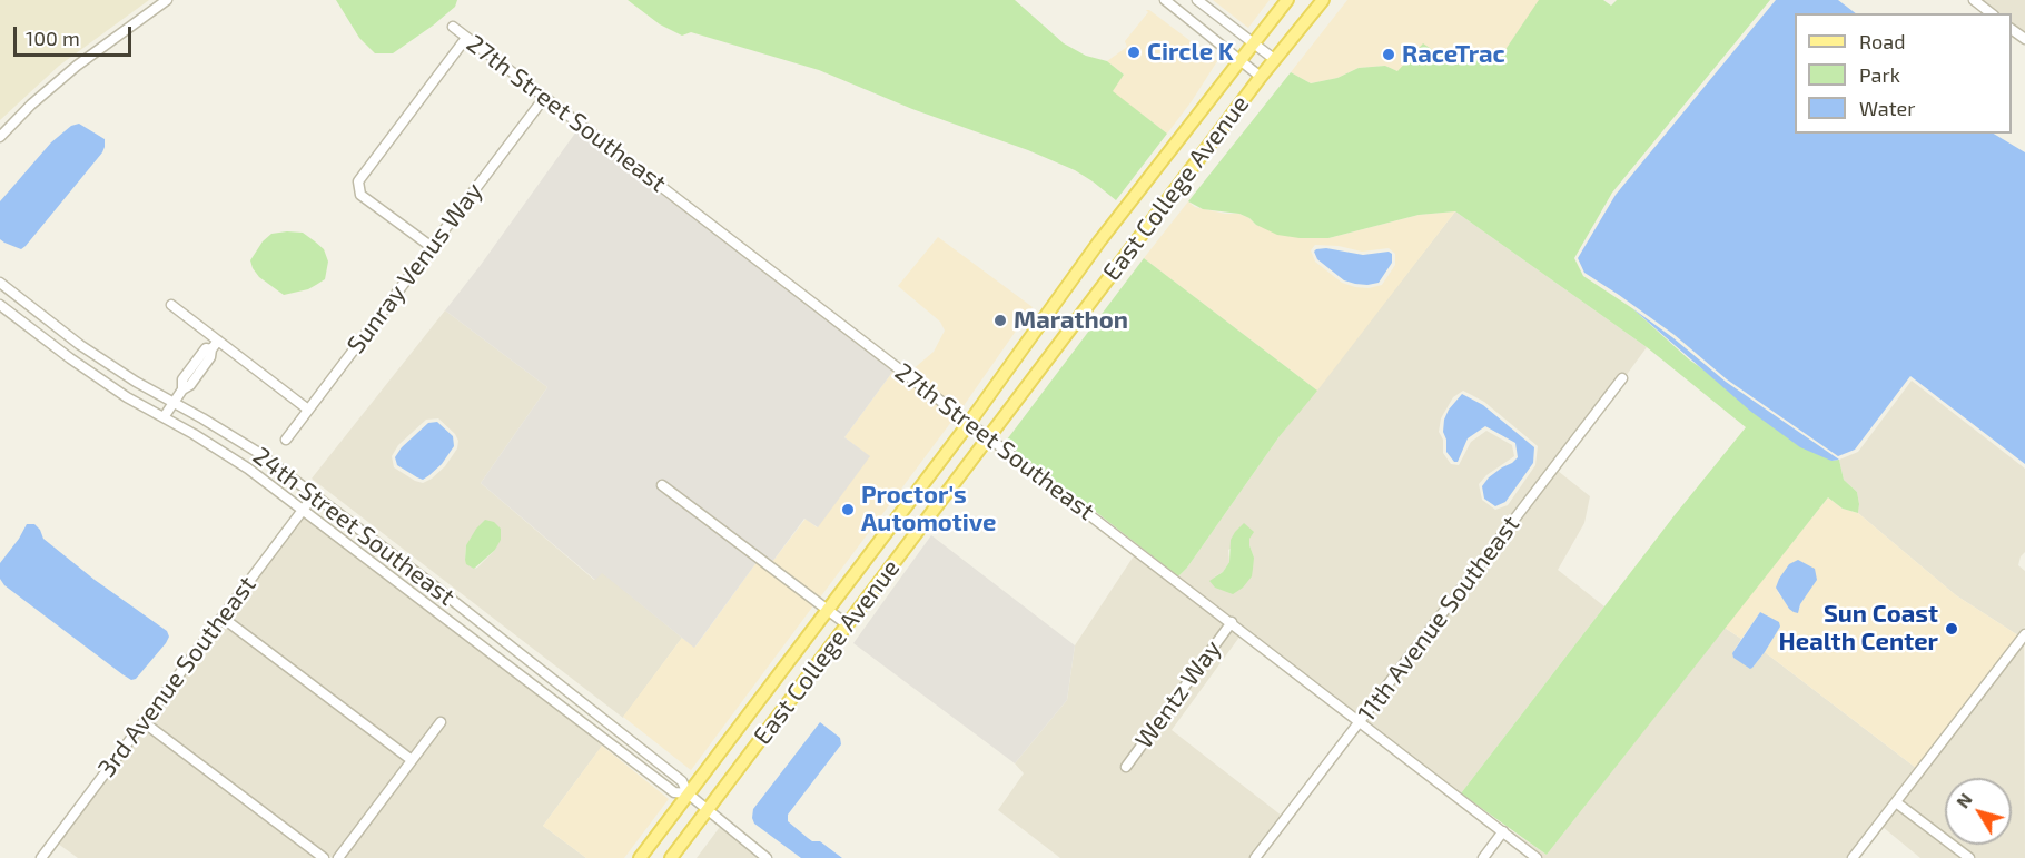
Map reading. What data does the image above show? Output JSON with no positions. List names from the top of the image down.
{
  "streets": {
    "main road": ["East College Avenue"],
    "street": [
      "27th Street Southeast",
      "Sunray Venus Way",
      "24th Street Southeast",
      "11th Avenue Southeast",
      "3rd Avenue Southeast",
      "Wentz Way"
    ]
  },
  "crossings": [
    ["27th Street Southeast", "East College Avenue"],
    ["27th Street Southeast", "Sunray Venus Way"],
    ["27th Street Southeast", "11th Avenue Southeast"],
    ["27th Street Southeast", "Wentz Way"],
    ["East College Avenue", "24th Street Southeast"],
    ["24th Street Southeast", "3rd Avenue Southeast"]
  ],
  "places": [
    "Circle K",
    "RaceTrac",
    "Marathon",
    "Proctor's Automotive",
    "Sun Coast Health Center"
  ],
  "legend": ["Road", "Park", "Water"],
  "scale_bar": "100 m",
  "north": "top left"
}
